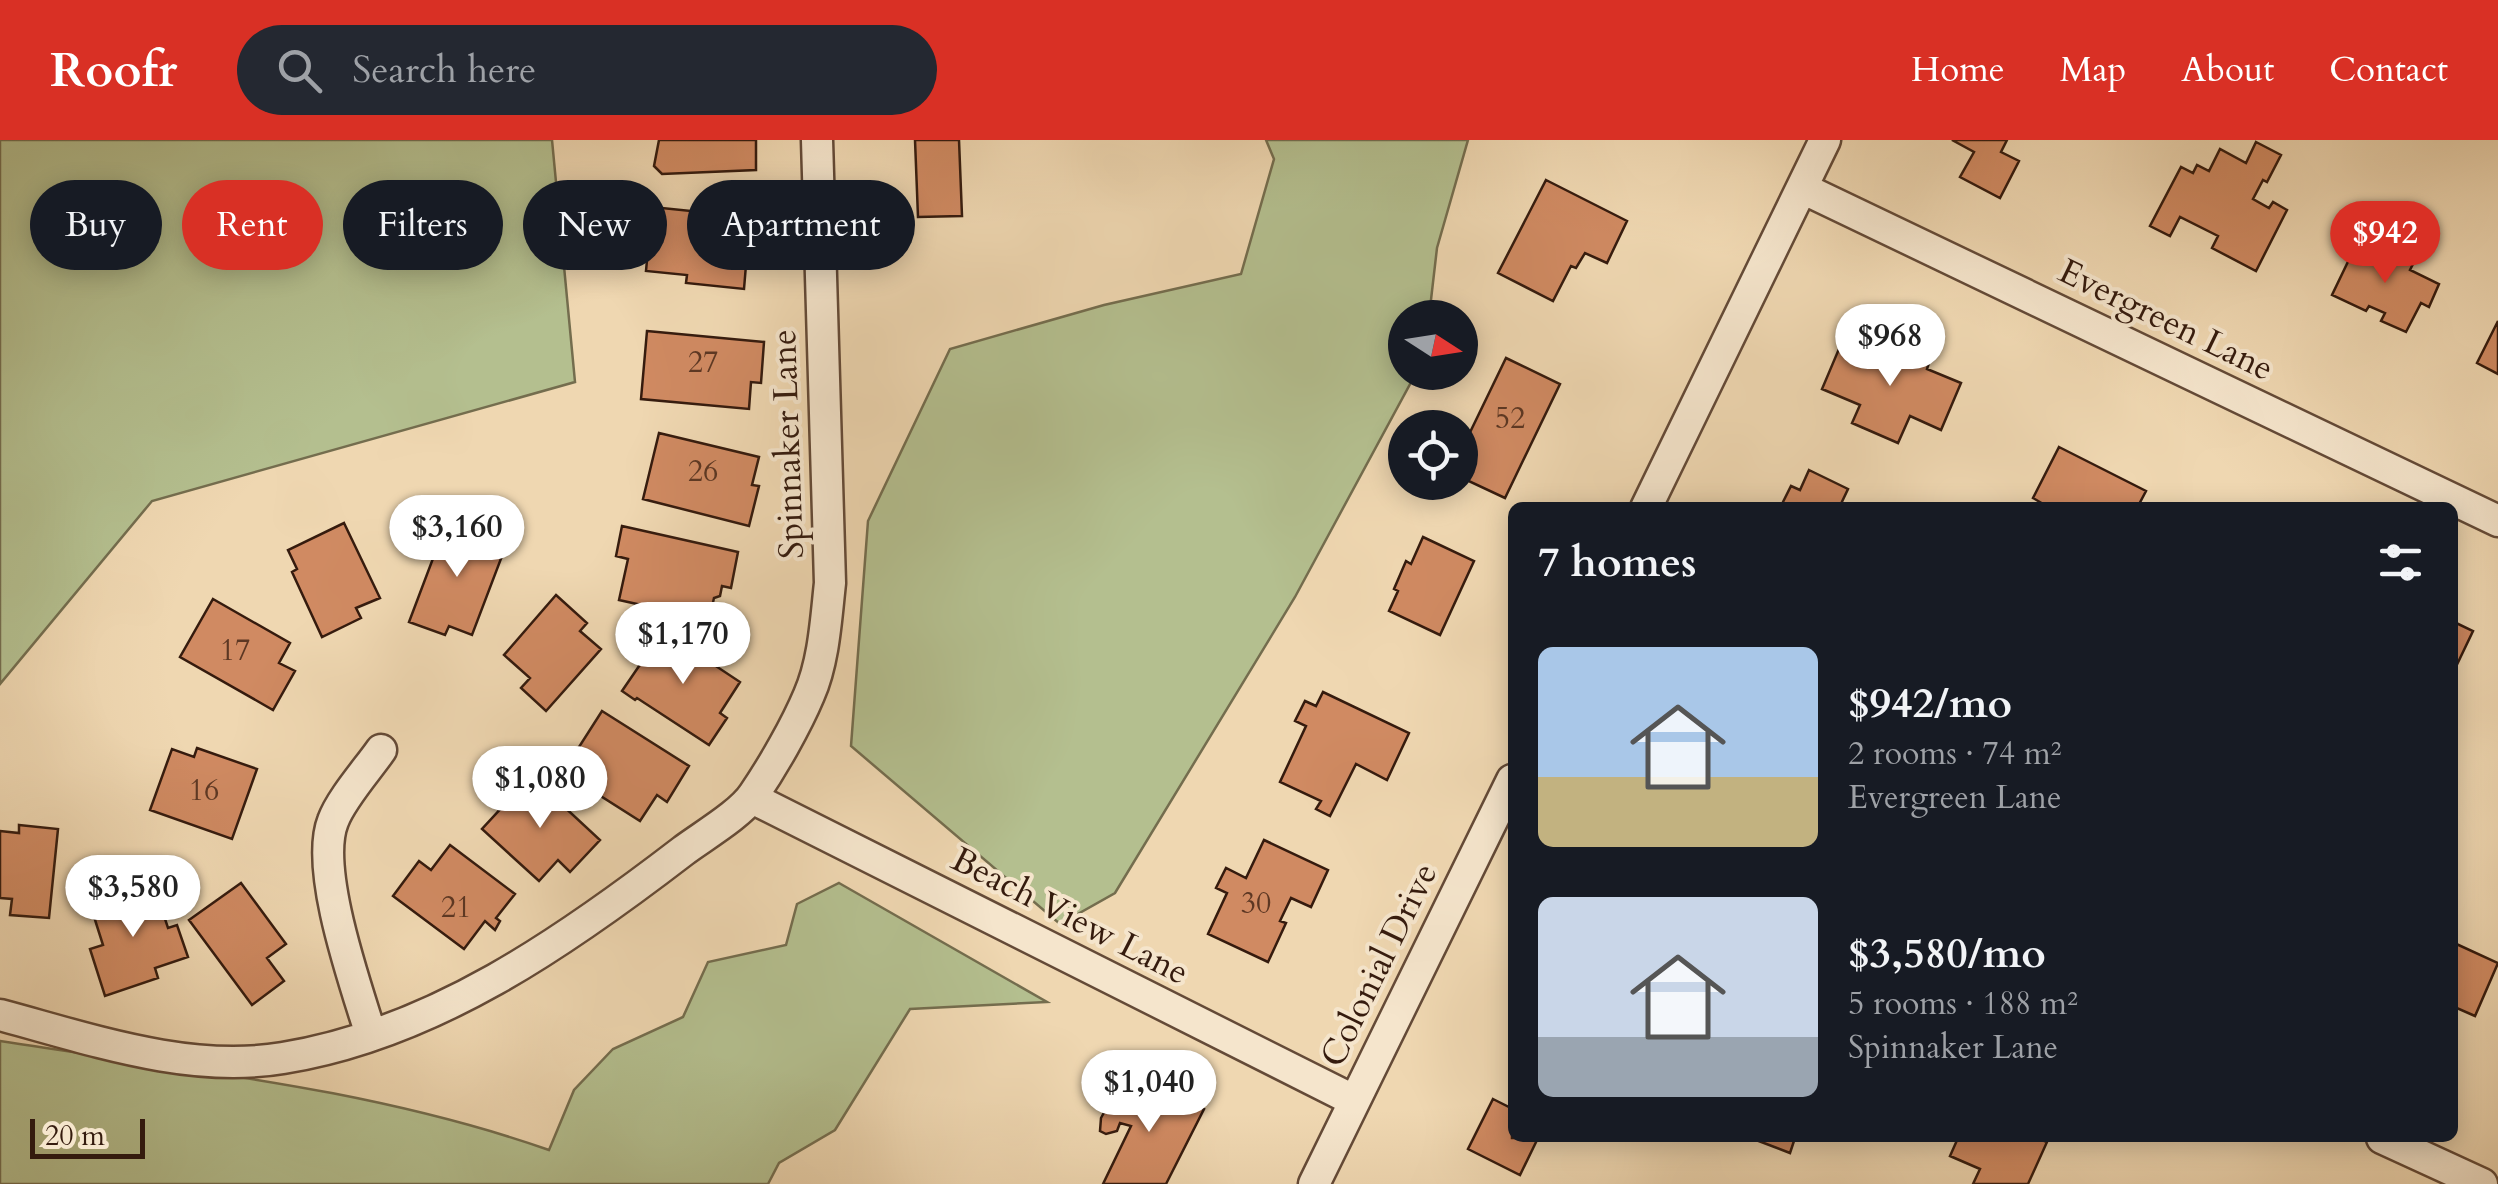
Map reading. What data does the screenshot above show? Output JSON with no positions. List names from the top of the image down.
{
  "streets": {
    "street": [
      "Evergreen Lane",
      "Spinnaker Lane",
      "Beach View Lane",
      "Colonial Drive"
    ]
  },
  "crossings": [
    ["Spinnaker Lane", "Beach View Lane"],
    ["Beach View Lane", "Colonial Drive"]
  ],
  "house_numbers": [
    "27",
    "52",
    "26",
    "17",
    "16",
    "30",
    "21"
  ],
  "scale_bar": "20 m",
  "north": "right",
  "page": {
    "header": "Roofr",
    "search": "Search here",
    "nav": [
      "Home",
      "Map",
      "About",
      "Contact"
    ],
    "chip": [
      "Buy",
      "Rent",
      "Filters",
      "New",
      "Apartment"
    ],
    "price": [
      "$942",
      "$968",
      "$3,160",
      "$1,170",
      "$1,080",
      "$3,580",
      "$1,040"
    ],
    "heading": "7 homes",
    "list": [
      {
        "name": "$942/mo",
        "note": "2 rooms · 74 m² · Evergreen Lane"
      },
      {
        "name": "$3,580/mo",
        "note": "5 rooms · 188 m² · Spinnaker Lane"
      }
    ],
    "scale": "20 m"
  }
}
